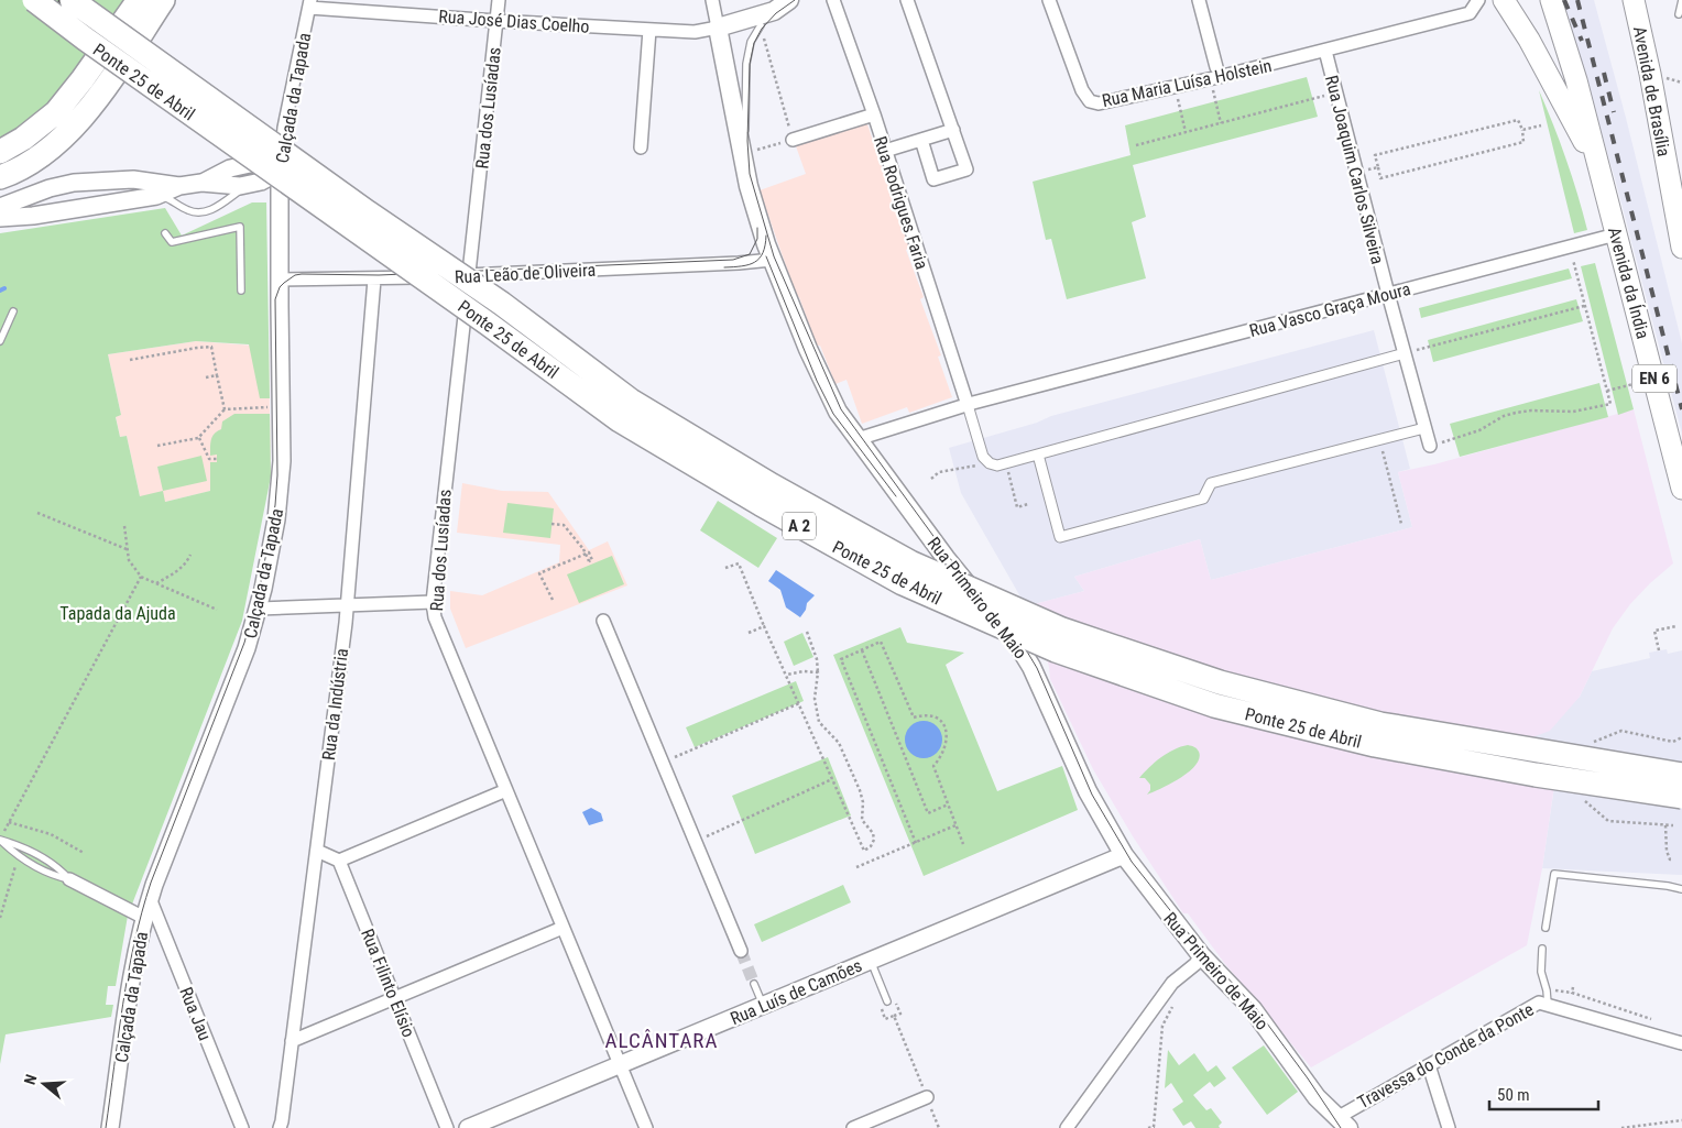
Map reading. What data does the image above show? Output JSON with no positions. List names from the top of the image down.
{
  "streets": {
    "highway": ["Ponte 25 de Abril", "A 2"],
    "main road": [
      "Avenida de Brasília",
      "Avenida da Índia",
      "EN 6",
      "Rua Primeiro de Maio"
    ],
    "street": [
      "Rua José Dias Coelho",
      "Rua Maria Luísa Holstein",
      "Calçada da Tapada",
      "Rua dos Lusíadas",
      "Rua Joaquim Carlos Silveira",
      "Rua Rodrigues Faria",
      "Rua Leão de Oliveira",
      "Rua Vasco Graça Moura",
      "Rua da Indústria",
      "Rua Filinto Elísio",
      "Rua Luís de Camões",
      "Rua Jau",
      "Travessa do Conde da Ponte"
    ]
  },
  "crossings": [
    ["Rua José Dias Coelho", "Calçada da Tapada"],
    ["Rua José Dias Coelho", "Rua dos Lusíadas"],
    ["Rua José Dias Coelho", "Rua Primeiro de Maio"],
    ["Rua Maria Luísa Holstein", "Rua Joaquim Carlos Silveira"],
    ["Calçada da Tapada", "Rua Leão de Oliveira"],
    ["Calçada da Tapada", "Rua Jau"],
    ["Rua dos Lusíadas", "Rua Leão de Oliveira"],
    ["Rua dos Lusíadas", "Rua Luís de Camões"],
    ["Rua Joaquim Carlos Silveira", "Rua Vasco Graça Moura"],
    ["Rua Rodrigues Faria", "Rua Vasco Graça Moura"],
    ["Rua Leão de Oliveira", "Rua Primeiro de Maio"],
    ["Rua Leão de Oliveira", "Rua da Indústria"],
    ["Avenida da Índia", "Rua Vasco Graça Moura"],
    ["Rua Primeiro de Maio", "Rua Luís de Camões"],
    ["Rua Primeiro de Maio", "Travessa do Conde da Ponte"]
  ],
  "districts": ["ALCÂNTARA"],
  "parks": ["Tapada da Ajuda"],
  "scale_bar": "50 m",
  "north": "left"
}
